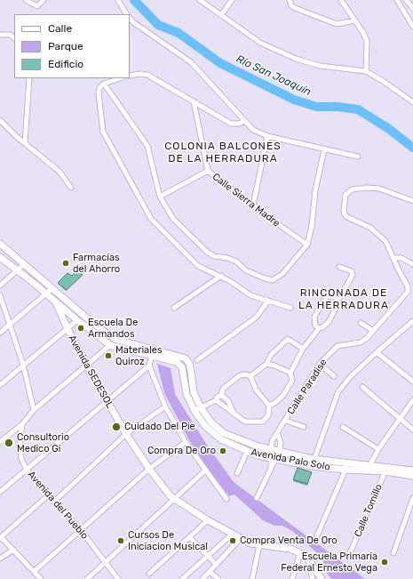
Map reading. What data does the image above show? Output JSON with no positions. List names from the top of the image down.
{
  "streets": {
    "main road": ["Avenida SEDESOL", "Avenida Palo Solo"],
    "street": [
      "Calle Sierra Madre",
      "Calle Paradise",
      "Avenida del Pueblo",
      "Calle Tomillo"
    ]
  },
  "crossings": [
    ["Avenida SEDESOL", "Avenida Palo Solo"],
    ["Calle Paradise", "Avenida Palo Solo"],
    ["Avenida Palo Solo", "Calle Tomillo"]
  ],
  "districts": ["COLONIA BALCONES DE LA HERRADURA", "RINCONADA DE LA HERRADURA"],
  "water": ["Río San Joaquín"],
  "places": [
    "Farmacias del Ahorro",
    "Escuela De Armandos",
    "Materiales Quiroz",
    "Cuidado Del Pie",
    "Consultorio Medico Gi",
    "Compra De Oro",
    "Cursos De Iniciacion Musical",
    "Compra Venta De Oro",
    "Escuela Primaria Federal Ernesto Vega"
  ],
  "legend": ["Calle", "Parque", "Edificio"]
}
